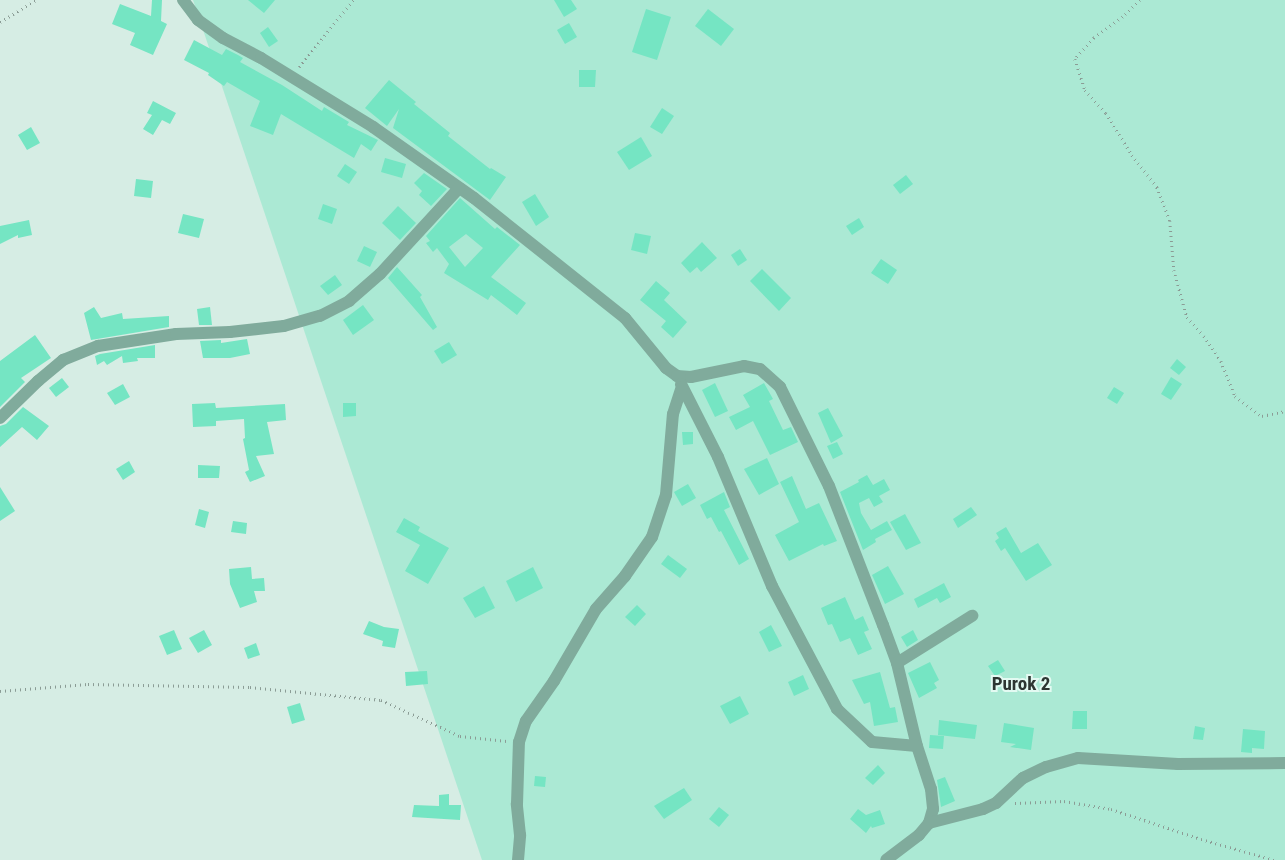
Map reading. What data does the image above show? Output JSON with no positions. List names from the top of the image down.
{
  "districts": ["Purok 2"]
}
